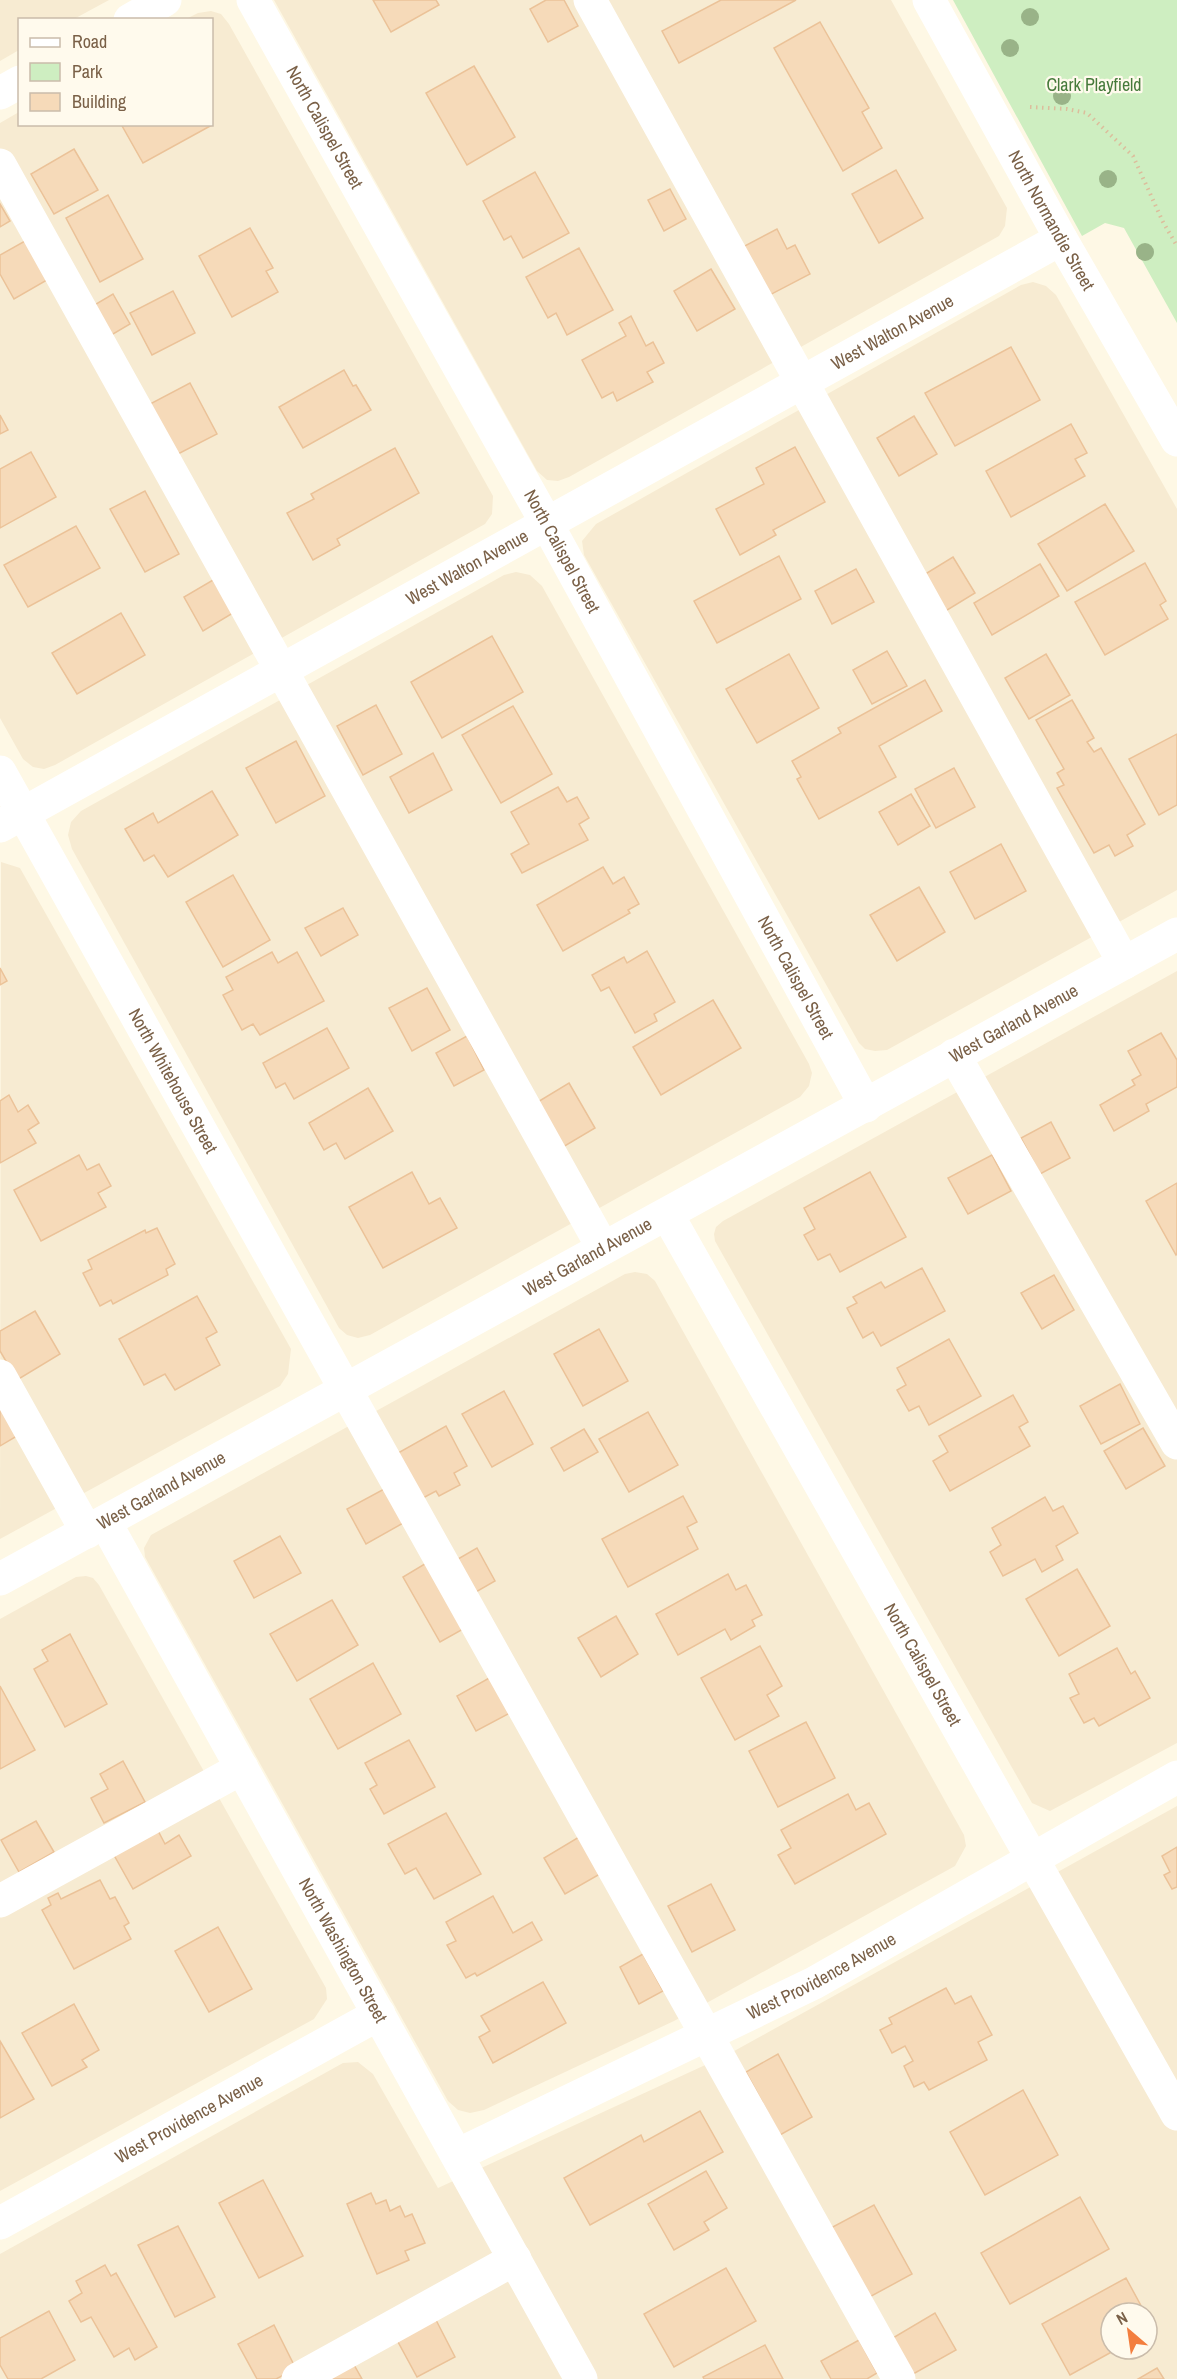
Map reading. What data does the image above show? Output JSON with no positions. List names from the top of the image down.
{
  "streets": {
    "street": [
      "North Calispel Street",
      "North Normandie Street",
      "West Walton Avenue",
      "West Garland Avenue",
      "North Whitehouse Street",
      "North Washington Street",
      "West Providence Avenue"
    ]
  },
  "crossings": [
    ["North Calispel Street", "West Walton Avenue"],
    ["North Calispel Street", "West Garland Avenue"],
    ["North Calispel Street", "West Providence Avenue"],
    ["North Normandie Street", "West Walton Avenue"],
    ["West Walton Avenue", "North Whitehouse Street"],
    ["West Garland Avenue", "North Whitehouse Street"],
    ["West Garland Avenue", "North Washington Street"],
    ["North Whitehouse Street", "West Providence Avenue"],
    ["North Washington Street", "West Providence Avenue"]
  ],
  "parks": ["Clark Playfield"],
  "legend": ["Road", "Park", "Building"],
  "north": "top left"
}
